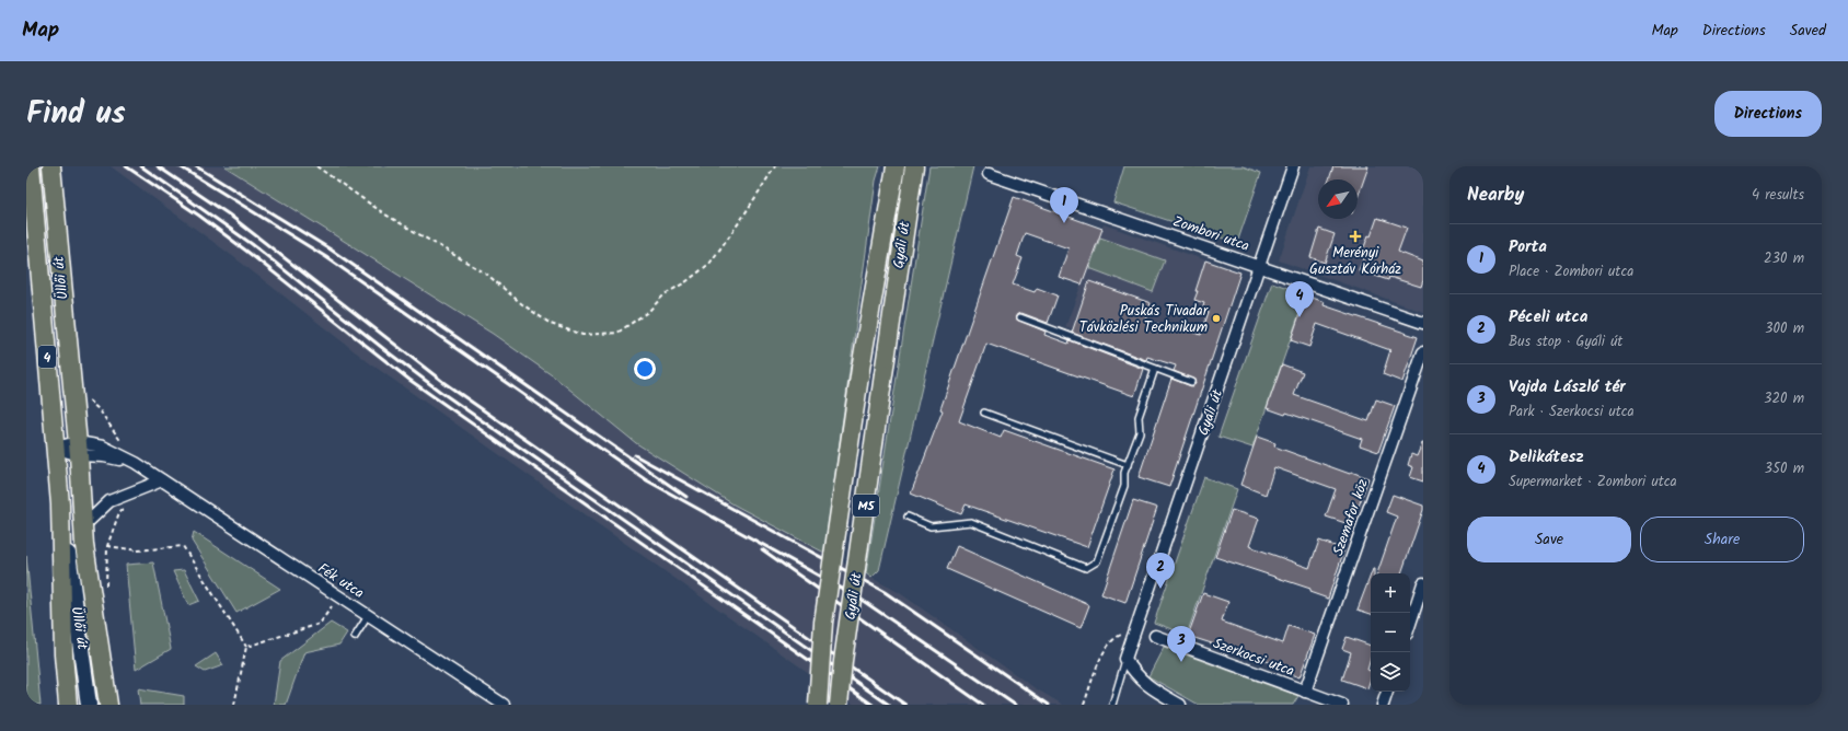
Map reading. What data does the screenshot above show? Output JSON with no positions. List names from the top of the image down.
{
  "streets": {
    "main road": [
      "Gyáli út",
      "Üllői út",
      "4",
      "M5"
    ],
    "street": [
      "Zombori utca",
      "Szemafor köz",
      "Fék utca",
      "Szerkocsi utca"
    ]
  },
  "crossings": [
    ["Zombori utca", "Gyáli út"],
    ["Üllői út", "Fék utca"],
    ["Szemafor köz", "Szerkocsi utca"]
  ],
  "places": {
    "health": ["Merényi Gusztáv Kórház"],
    "other": ["Puskás Tivadar Távközlési Technikum"]
  },
  "north": "bottom left",
  "page": {
    "header": "Map",
    "nav": ["Map", "Directions", "Saved"],
    "title": "Find us",
    "buttons": [
      "Directions",
      ["Save", "Share"]
    ],
    "heading": ["Nearby", "4 results"],
    "pins": [
      "1",
      "4",
      "2",
      "3"
    ],
    "list": [
      {
        "mark": "1",
        "name": "Porta",
        "note": "Place · Zombori utca",
        "value": "230 m"
      },
      {
        "mark": "2",
        "name": "Péceli utca",
        "note": "Bus stop · Gyáli út",
        "value": "300 m"
      },
      {
        "mark": "3",
        "name": "Vajda László tér",
        "note": "Park · Szerkocsi utca",
        "value": "320 m"
      },
      {
        "mark": "4",
        "name": "Delikátesz",
        "note": "Supermarket · Zombori utca",
        "value": "350 m"
      }
    ],
    "map_buttons": ["+", "−"]
  }
}
